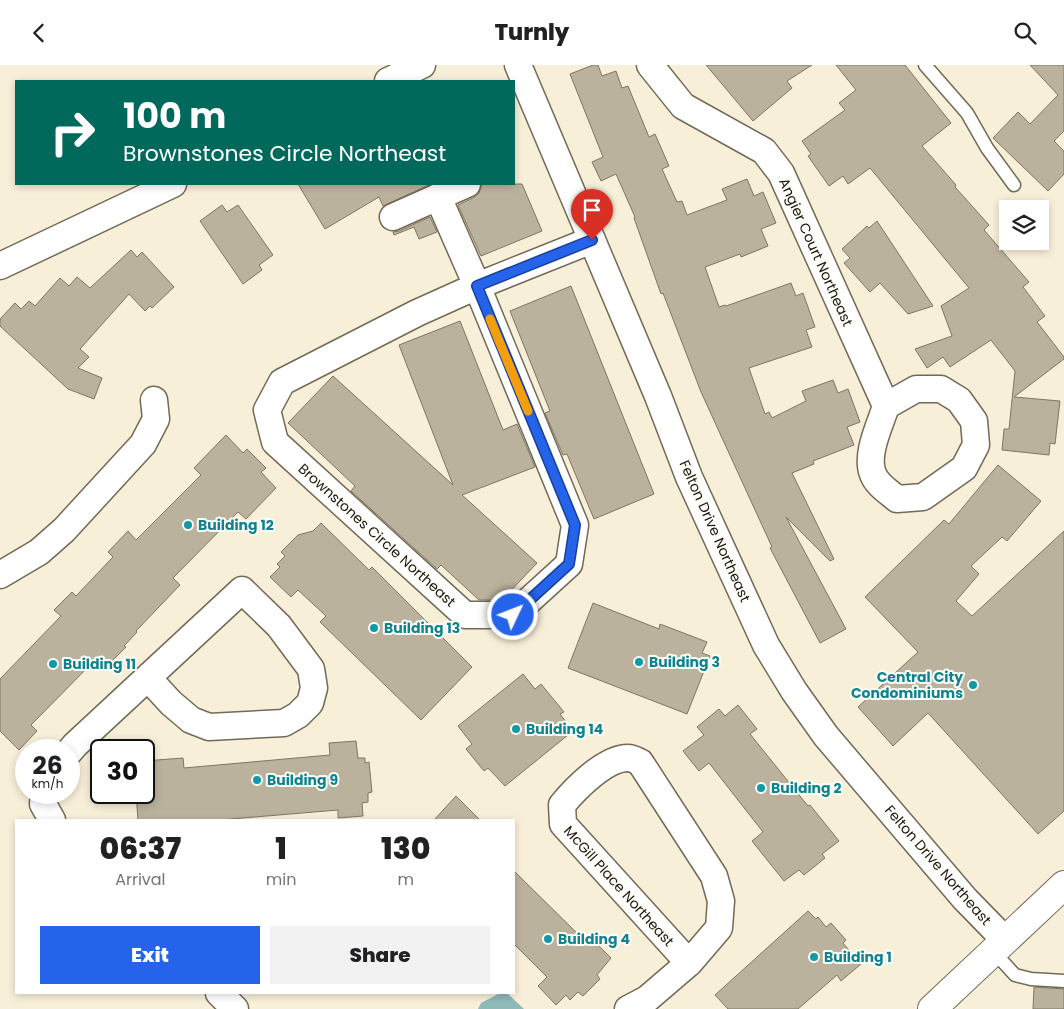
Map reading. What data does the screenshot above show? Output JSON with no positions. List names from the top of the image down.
{
  "streets": {
    "street": [
      "Angier Court Northeast",
      "Felton Drive Northeast",
      "Brownstones Circle Northeast",
      "McGill Place Northeast"
    ]
  },
  "crossings": [
    ["Felton Drive Northeast", "Brownstones Circle Northeast"]
  ],
  "places": [
    "Building 12",
    "Building 13",
    "Building 3",
    "Building 11",
    "Central City Condominiums",
    "Building 14",
    "Building 9",
    "Building 2",
    "Building 4",
    "Building 1"
  ],
  "page": {
    "header": "Turnly",
    "turn": ["100 m", "Brownstones Circle Northeast"],
    "speed": "26 km/h",
    "limit": "30",
    "eta": [
      "06:37",
      "Arrival",
      "1",
      "min",
      "130",
      "m"
    ],
    "buttons": ["Exit", "Share"]
  }
}
